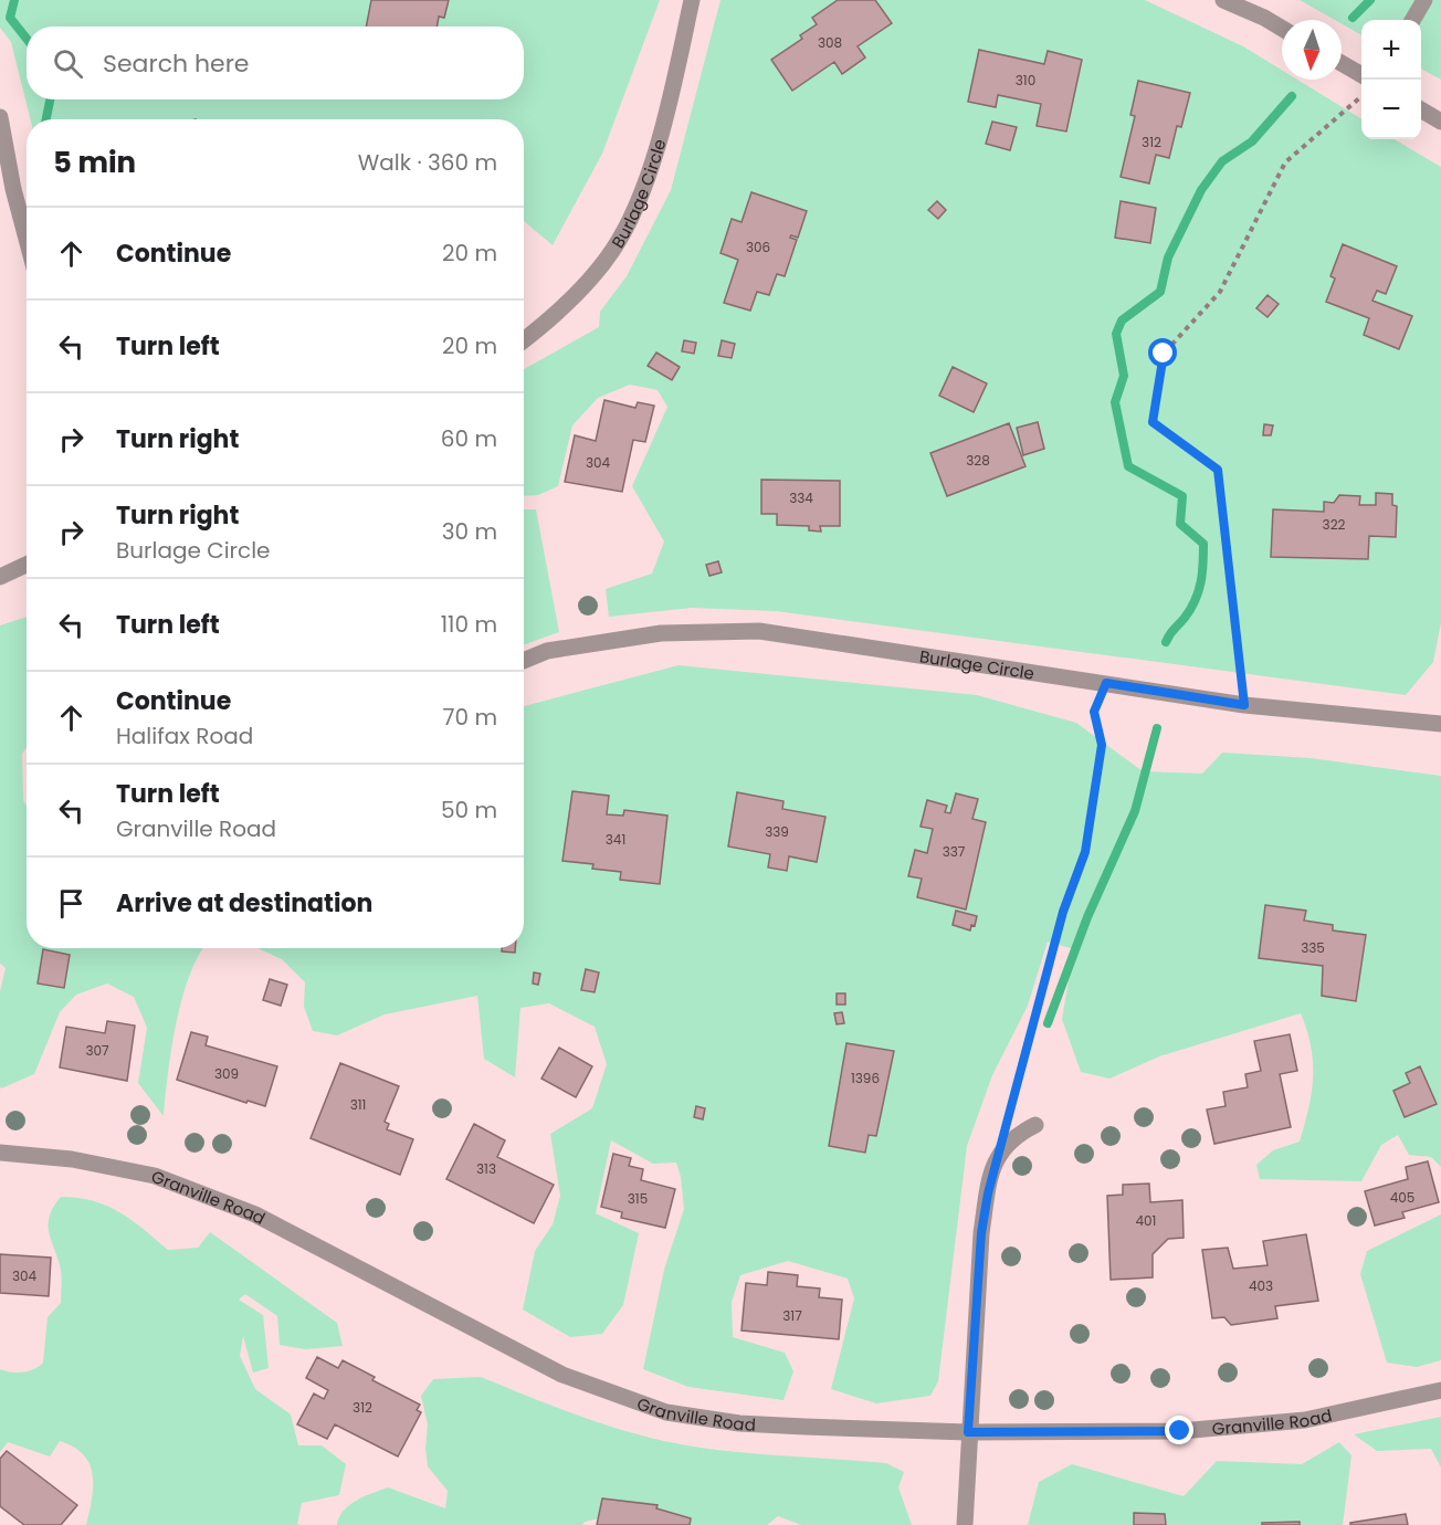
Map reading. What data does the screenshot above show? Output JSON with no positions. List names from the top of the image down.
{
  "streets": {
    "street": ["Burlage Circle", "Granville Road"]
  },
  "house_numbers": [
    "308",
    "310",
    "312",
    "306",
    "328",
    "304",
    "334",
    "322",
    "339",
    "341",
    "337",
    "335",
    "307",
    "309",
    "1396",
    "311",
    "313",
    "405",
    "315",
    "401",
    "304",
    "403",
    "317",
    "312"
  ],
  "north": "bottom",
  "page": {
    "map_buttons": ["+", "−"],
    "search": "Search here",
    "heading": ["5 min", "Walk · 360 m"],
    "list": [
      ["Continue", "20 m"],
      ["Turn left", "20 m"],
      ["Turn right", "60 m"],
      ["Turn right", "Burlage Circle", "30 m"],
      ["Turn left", "110 m"],
      ["Continue", "Halifax Road", "70 m"],
      ["Turn left", "Granville Road", "50 m"],
      "Arrive at destination"
    ]
  }
}
